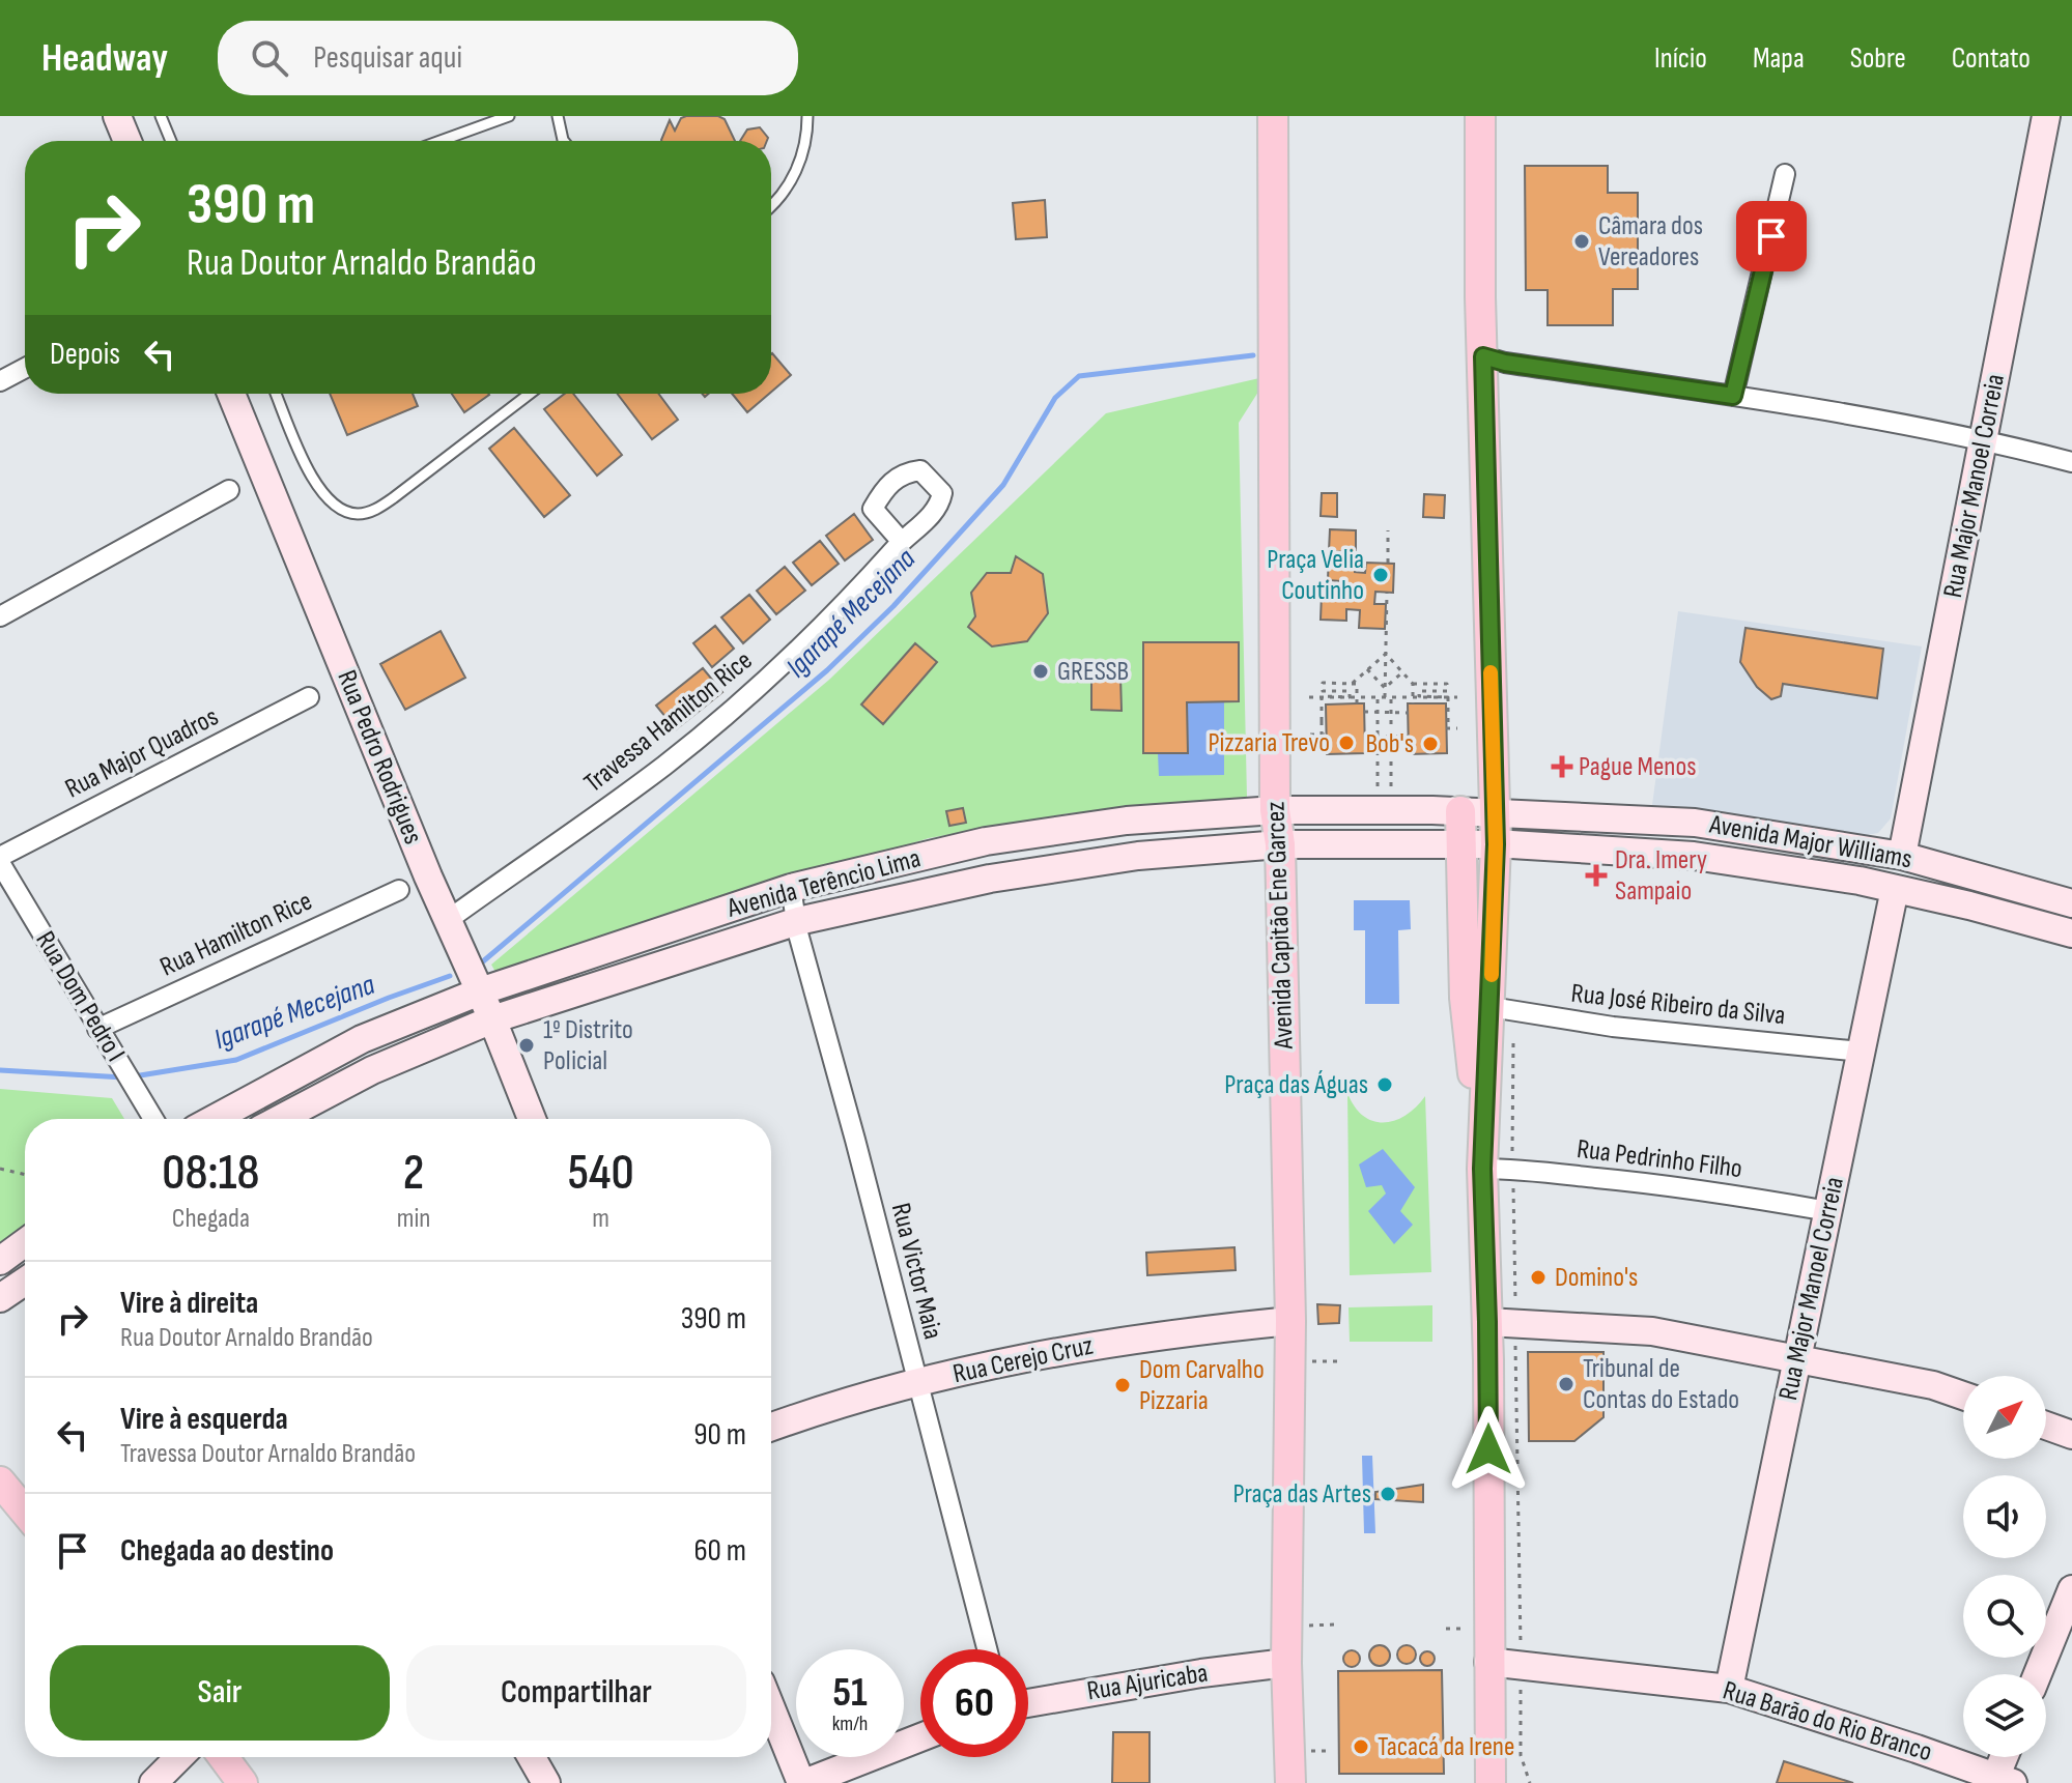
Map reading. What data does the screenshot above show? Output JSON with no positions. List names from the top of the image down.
{
  "streets": {
    "main road": [
      "Rua Major Manoel Correia",
      "Rua Pedro Rodrigues",
      "Avenida Major Williams",
      "Avenida Terêncio Lima",
      "Avenida Capitão Ene Garcez",
      "Rua Cerejo Cruz",
      "Rua Ajuricaba",
      "Rua Barão do Rio Branco"
    ],
    "street": [
      "Travessa Hamilton Rice",
      "Rua Major Quadros",
      "Rua Hamilton Rice",
      "Rua Dom Pedro I",
      "Rua José Ribeiro da Silva",
      "Rua Pedrinho Filho",
      "Rua Victor Maia"
    ]
  },
  "crossings": [
    ["Rua Major Manoel Correia", "Avenida Major Williams"],
    ["Rua Major Manoel Correia", "Rua José Ribeiro da Silva"],
    ["Rua Major Manoel Correia", "Rua Pedrinho Filho"],
    ["Rua Major Manoel Correia", "Rua Barão do Rio Branco"],
    ["Travessa Hamilton Rice", "Rua Pedro Rodrigues"],
    ["Rua Pedro Rodrigues", "Avenida Terêncio Lima"],
    ["Avenida Major Williams", "Avenida Terêncio Lima"],
    ["Avenida Terêncio Lima", "Avenida Capitão Ene Garcez"],
    ["Avenida Terêncio Lima", "Rua Victor Maia"],
    ["Avenida Capitão Ene Garcez", "Rua Cerejo Cruz"],
    ["Avenida Capitão Ene Garcez", "Rua Ajuricaba"],
    ["Rua Hamilton Rice", "Rua Dom Pedro I"],
    ["Rua Victor Maia", "Rua Cerejo Cruz"]
  ],
  "water": ["Igarapé Mecejana"],
  "places": {
    "other": [
      "Câmara dos Vereadores",
      "Praça Velia Coutinho",
      "GRESSB",
      "Pizzaria Trevo",
      "Bob's",
      "1º Distrito Policial",
      "Praça das Águas",
      "Domino's",
      "Tribunal de Contas do Estado",
      "Dom Carvalho Pizzaria",
      "Praça das Artes",
      "Tacacá da Irene"
    ],
    "health": ["Pague Menos", "Dra. Imery Sampaio"]
  },
  "north": "top right",
  "page": {
    "header": "Headway",
    "search": "Pesquisar aqui",
    "nav": [
      "Início",
      "Mapa",
      "Sobre",
      "Contato"
    ],
    "turn": ["390 m", "Rua Doutor Arnaldo Brandão"],
    "then": "Depois",
    "eta": [
      "08:18",
      "Chegada",
      "2",
      "min",
      "540",
      "m"
    ],
    "list": [
      {
        "name": "Vire à direita",
        "note": "Rua Doutor Arnaldo Brandão",
        "value": "390 m"
      },
      {
        "name": "Vire à esquerda",
        "note": "Travessa Doutor Arnaldo Brandão",
        "value": "90 m"
      },
      {
        "name": "Chegada ao destino",
        "value": "60 m"
      }
    ],
    "buttons": ["Sair", "Compartilhar"],
    "speed": "51 km/h",
    "limit": "60"
  }
}
